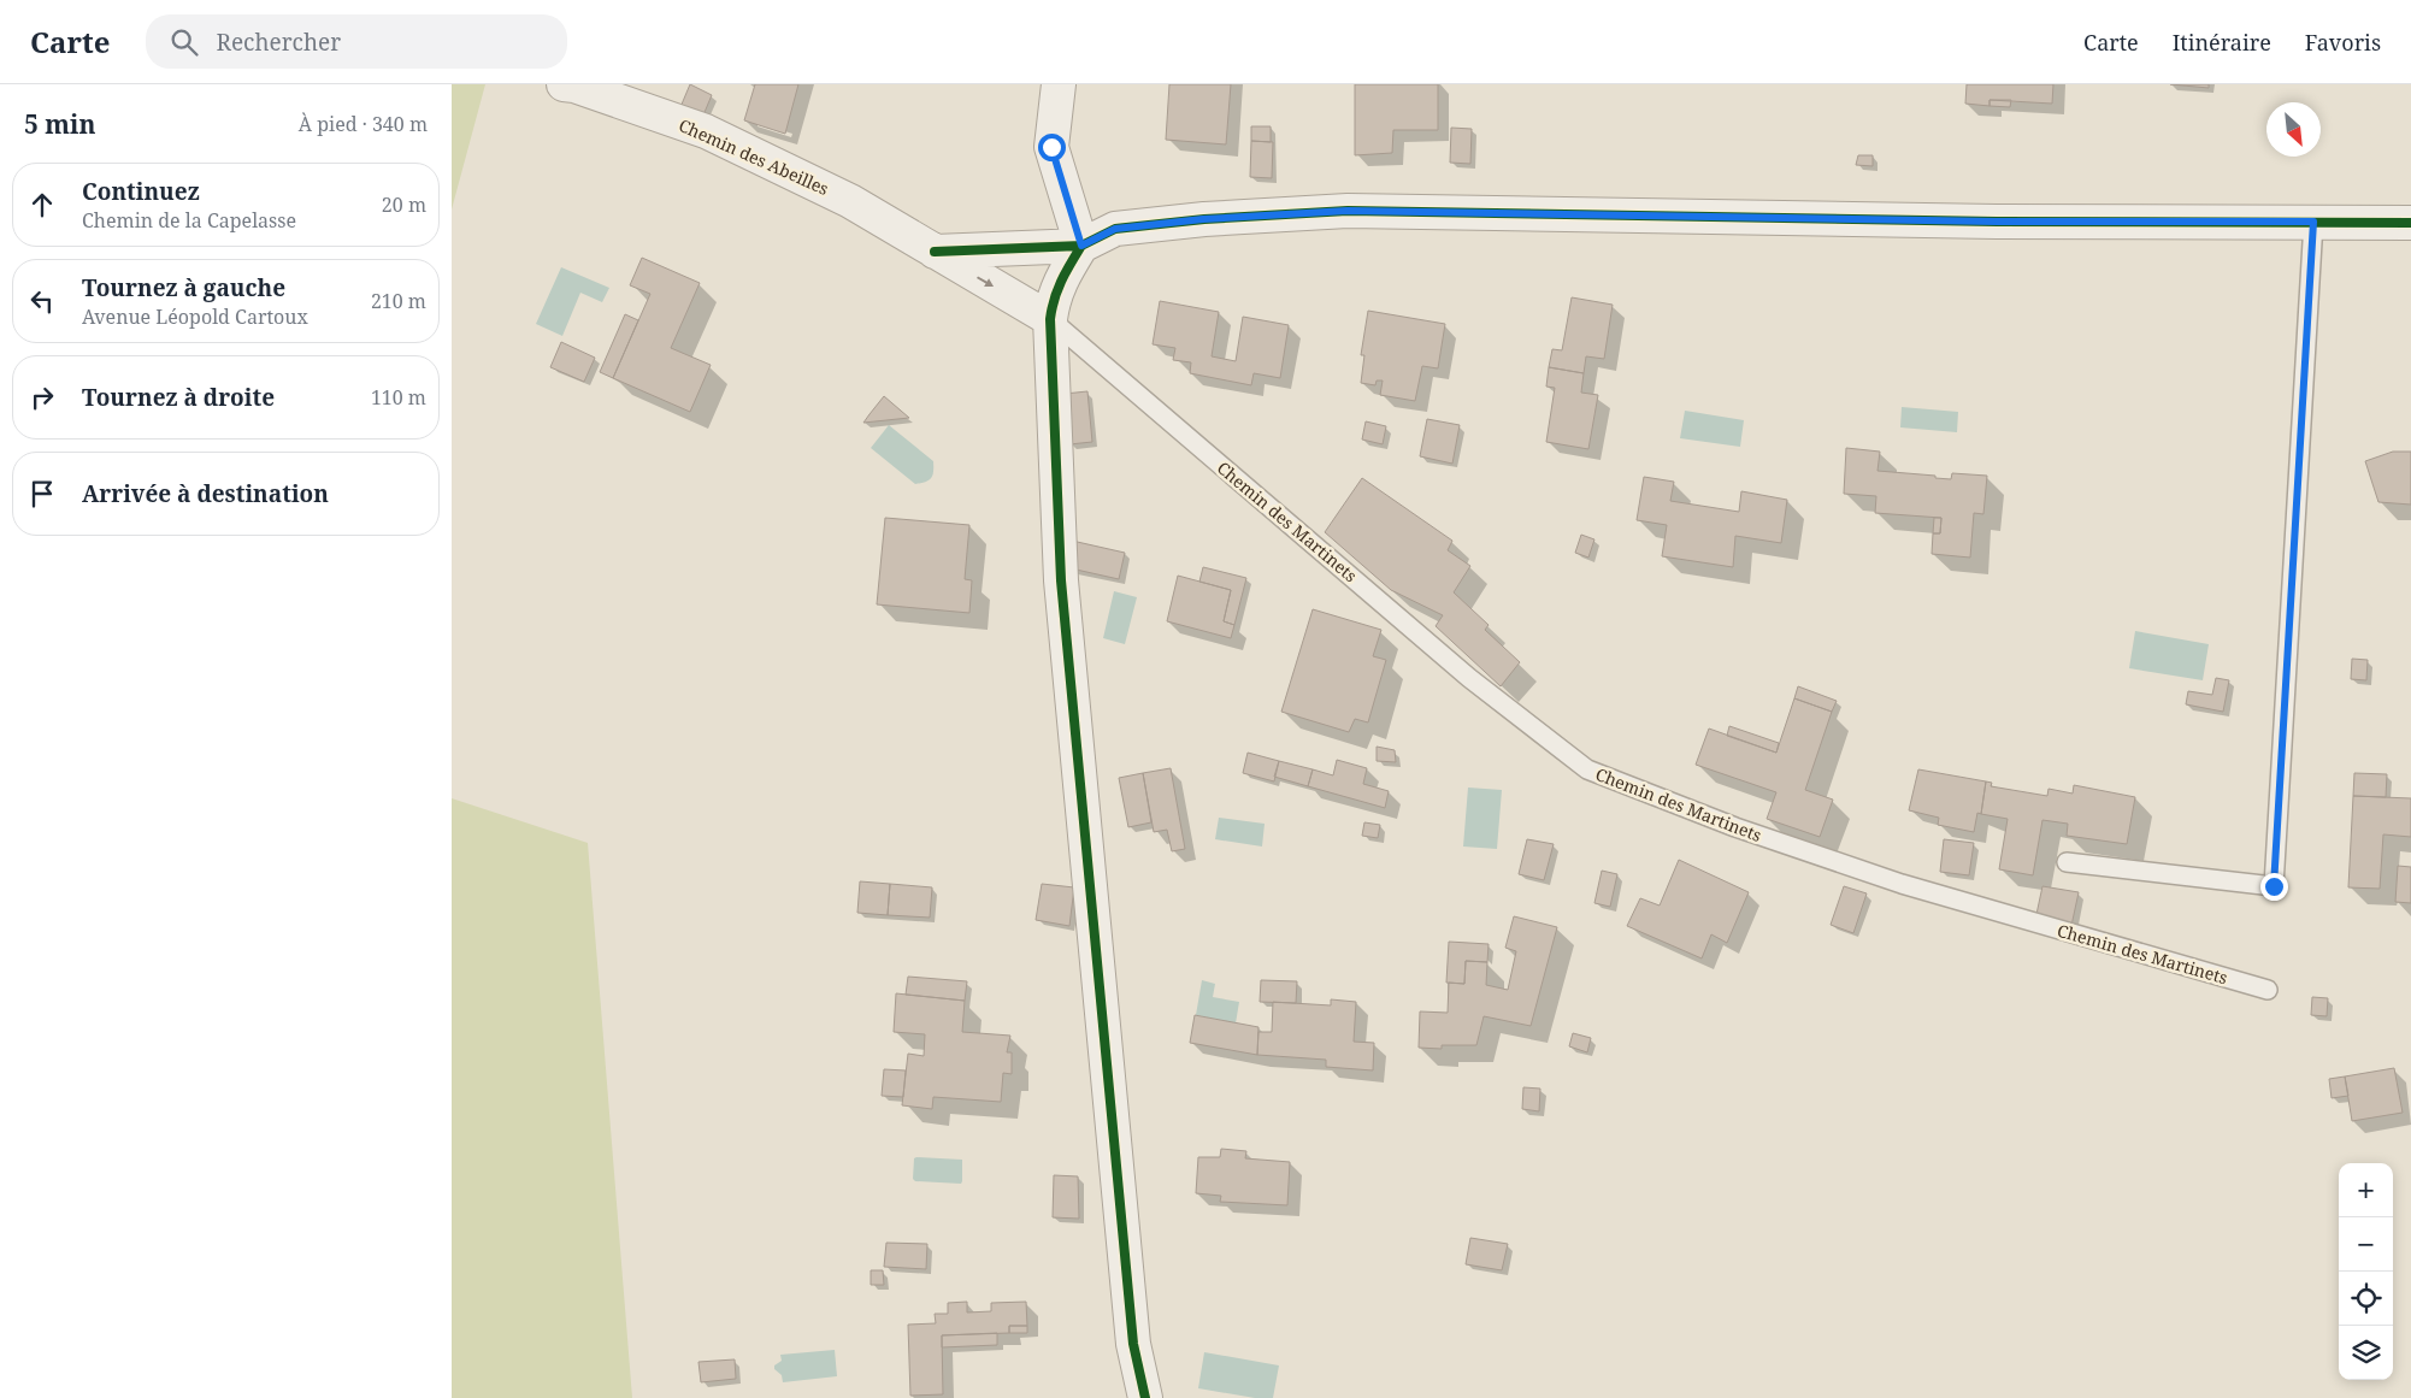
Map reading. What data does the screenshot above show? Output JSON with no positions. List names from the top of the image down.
{
  "streets": {
    "street": ["Chemin des Abeilles"],
    "lane": ["Chemin des Martinets"]
  },
  "crossings": [
    ["Chemin des Abeilles", "Chemin des Martinets"]
  ],
  "north": "bottom right",
  "page": {
    "header": "Carte",
    "search": "Rechercher",
    "nav": ["Carte", "Itinéraire", "Favoris"],
    "heading": ["5 min", "À pied · 340 m"],
    "list": [
      ["Continuez", "Chemin de la Capelasse", "20 m"],
      ["Tournez à gauche", "Avenue Léopold Cartoux", "210 m"],
      ["Tournez à droite", "110 m"],
      "Arrivée à destination"
    ],
    "map_buttons": ["+", "−"]
  }
}
